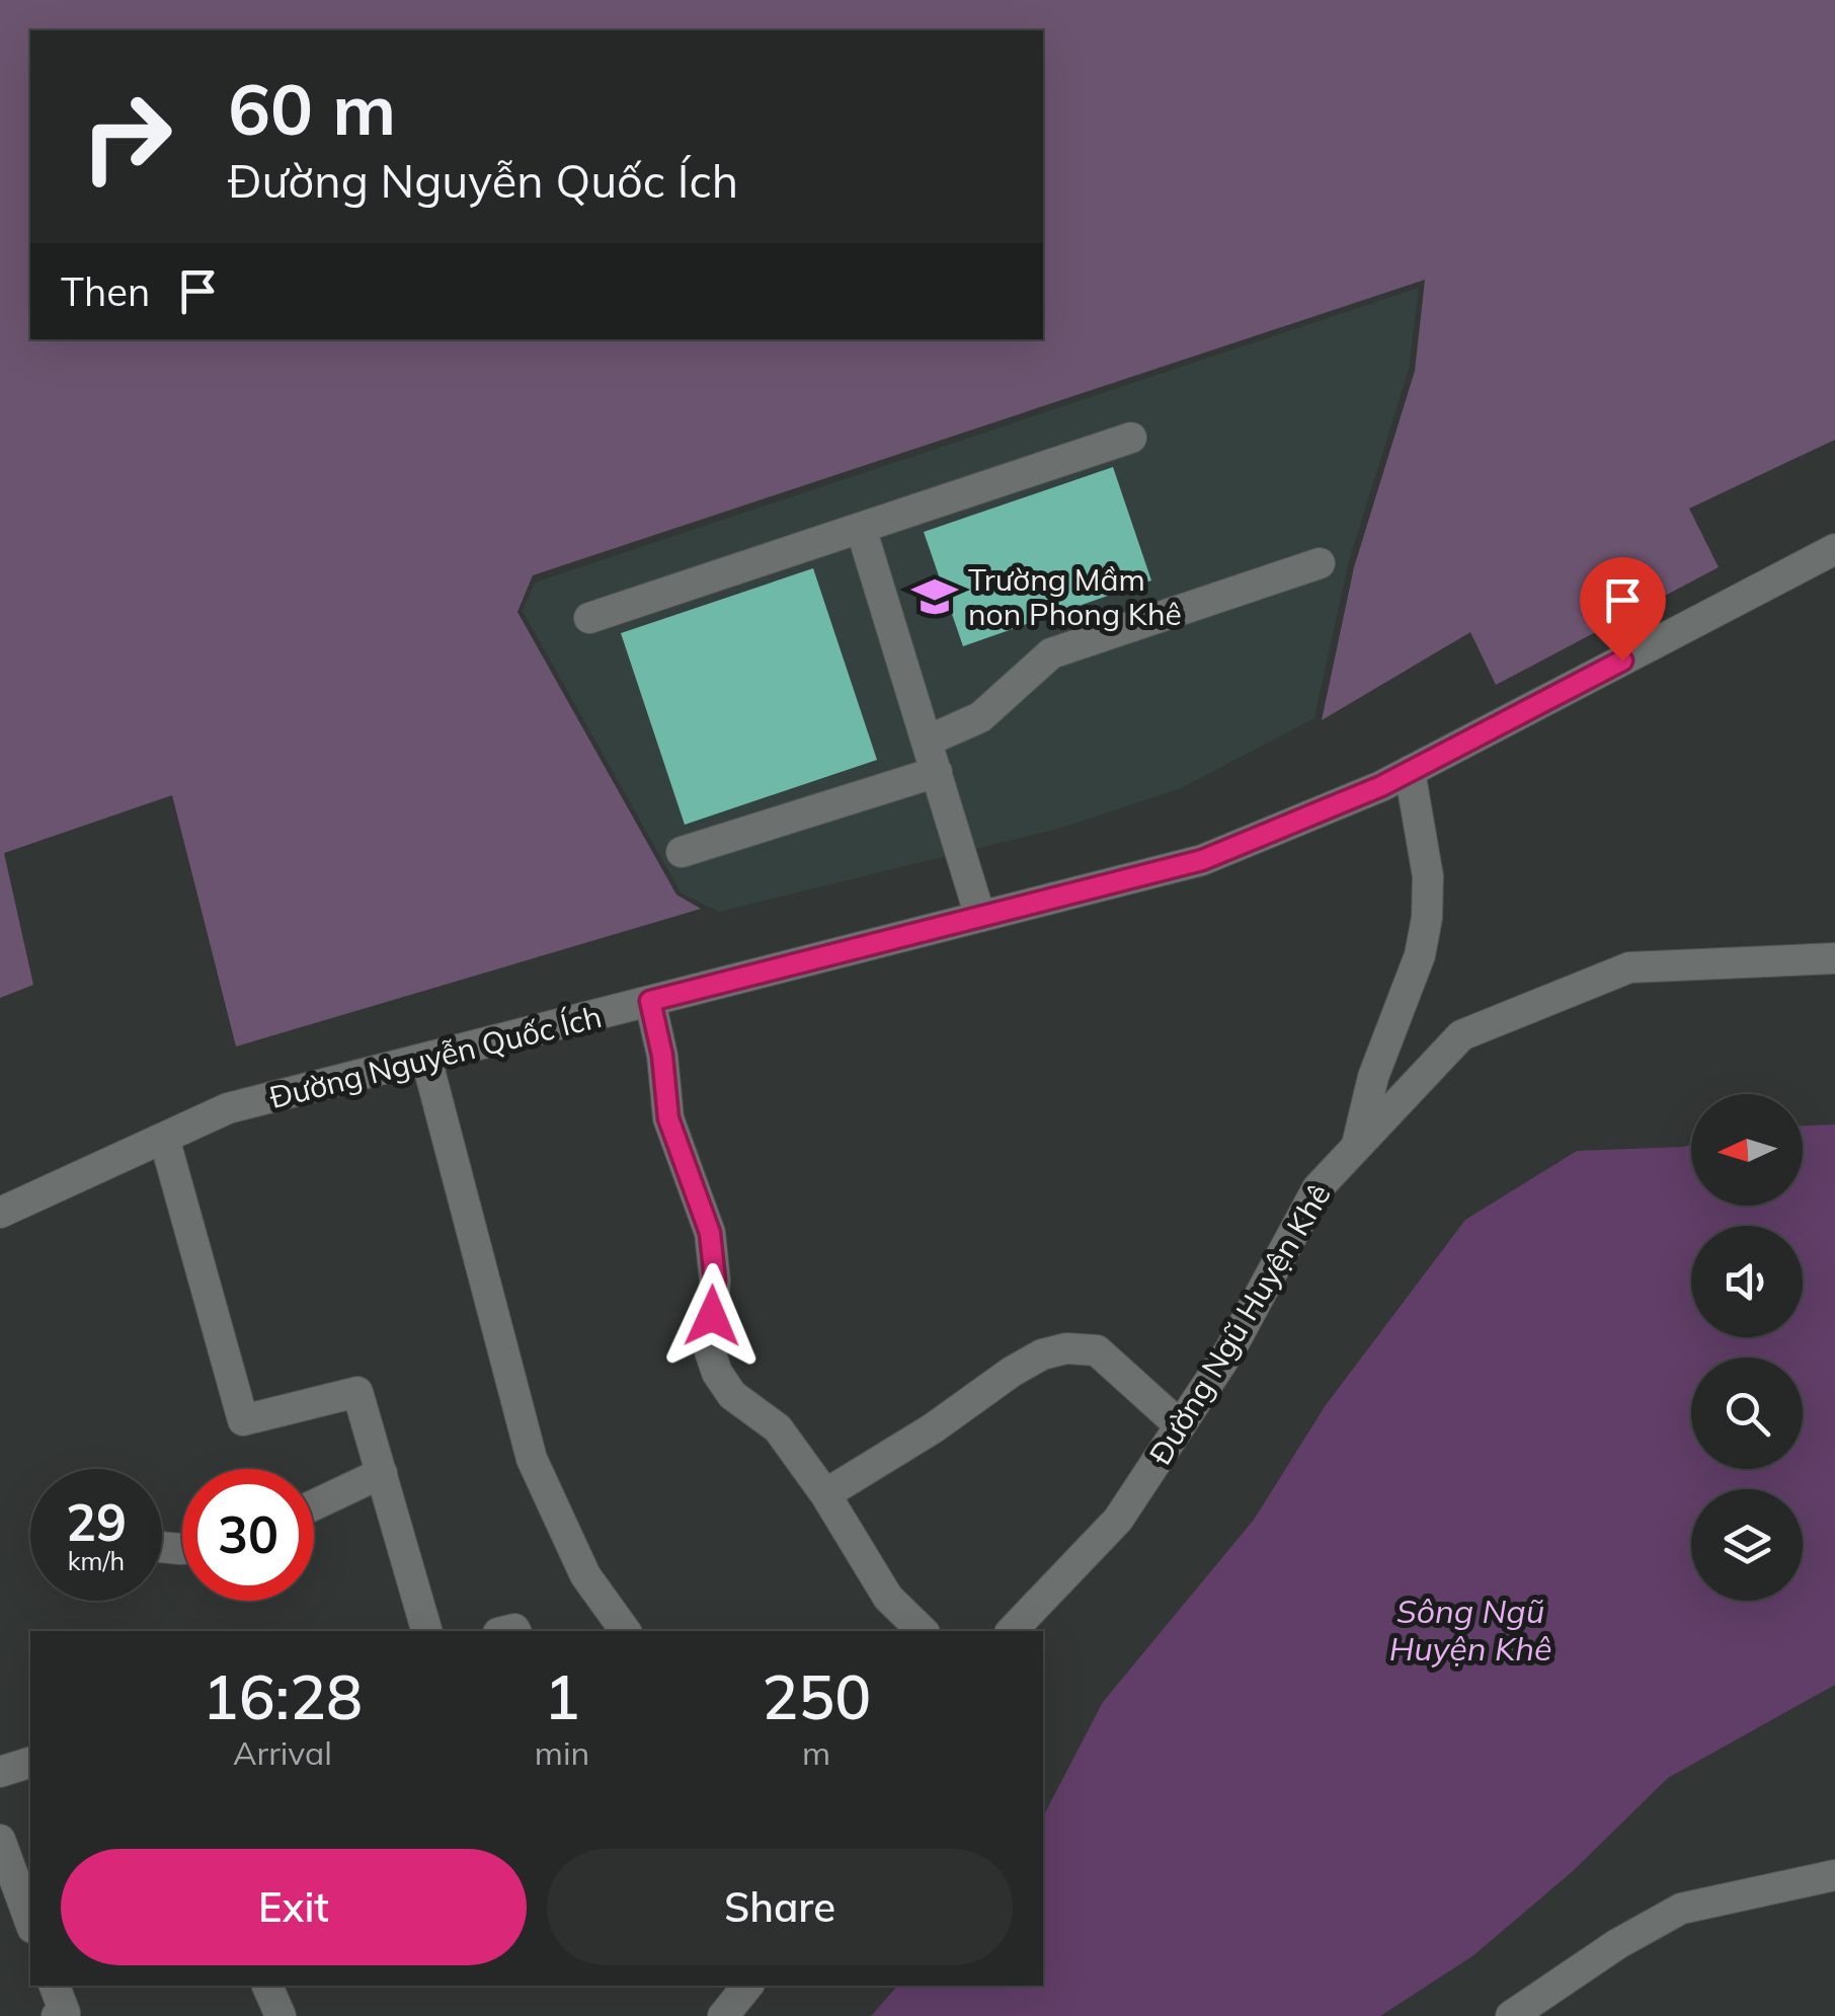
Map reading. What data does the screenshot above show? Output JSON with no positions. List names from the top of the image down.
{
  "streets": {
    "street": ["Đường Nguyễn Quốc Ích", "Đường Ngũ Huyện Khê"]
  },
  "water": ["Sông Ngũ Huyện Khê"],
  "places": {
    "school or university": ["Trường Mầm non Phong Khê"]
  },
  "north": "left",
  "page": {
    "turn": ["60 m", "Đường Nguyễn Quốc Ích"],
    "then": "Then",
    "speed": "29 km/h",
    "limit": "30",
    "eta": [
      "16:28",
      "Arrival",
      "1",
      "min",
      "250",
      "m"
    ],
    "buttons": ["Exit", "Share"]
  }
}
